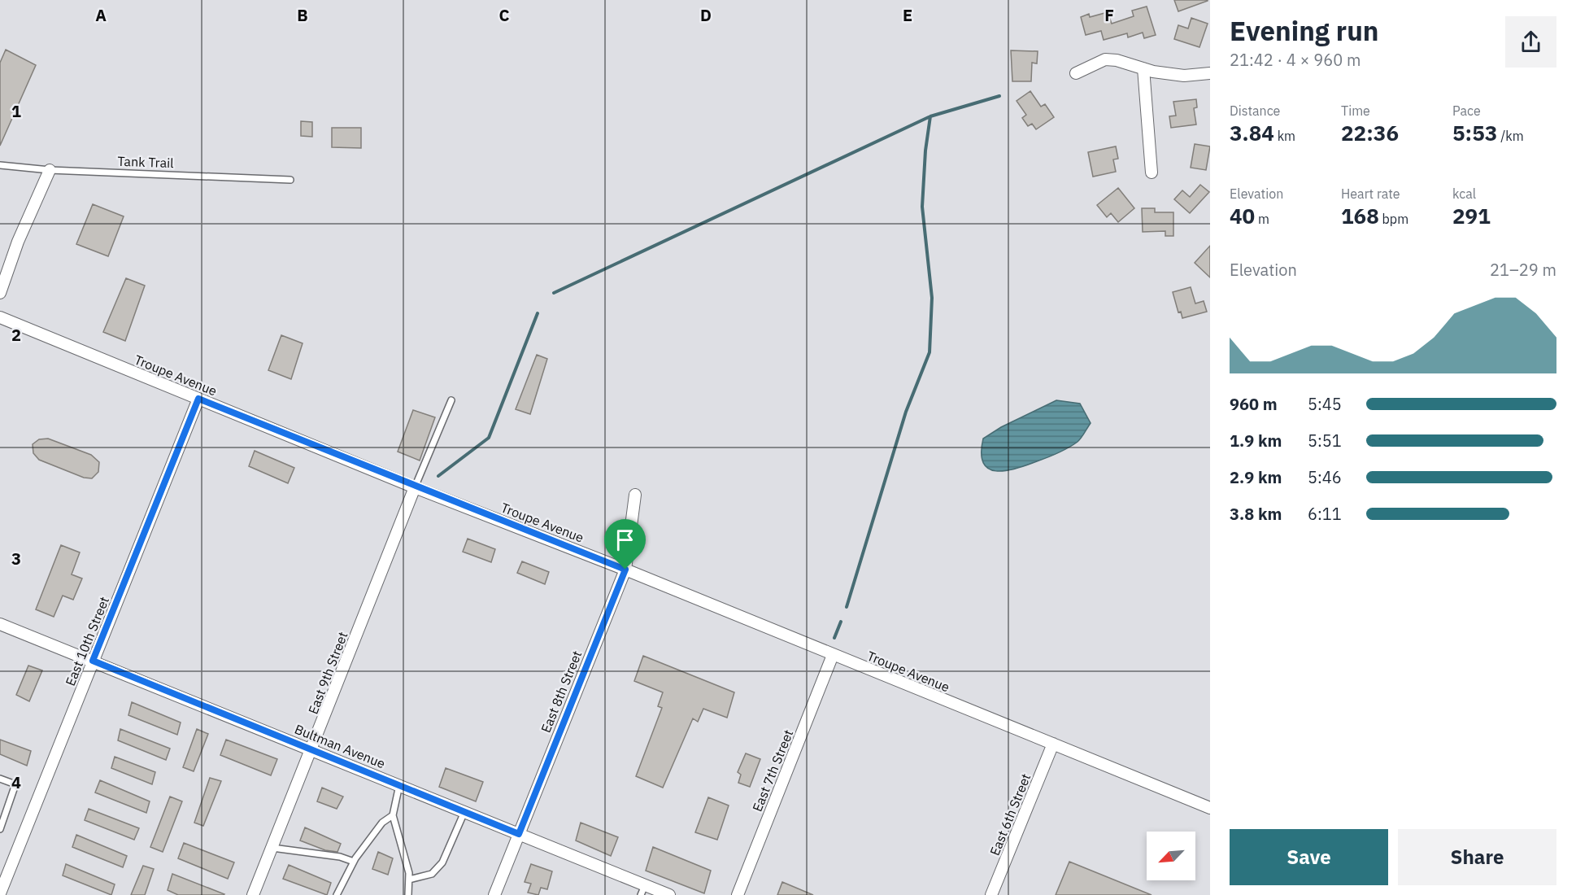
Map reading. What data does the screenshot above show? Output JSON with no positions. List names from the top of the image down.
{
  "streets": {
    "street": [
      "Troupe Avenue",
      "East 10th Street",
      "East 9th Street",
      "East 8th Street",
      "Bultman Avenue",
      "East 7th Street",
      "East 6th Street"
    ],
    "lane": ["Tank Trail"]
  },
  "crossings": [
    ["Troupe Avenue", "East 10th Street"],
    ["Troupe Avenue", "East 9th Street"],
    ["Troupe Avenue", "East 8th Street"],
    ["Troupe Avenue", "East 7th Street"],
    ["Troupe Avenue", "East 6th Street"],
    ["East 10th Street", "Bultman Avenue"],
    ["East 9th Street", "Bultman Avenue"],
    ["East 8th Street", "Bultman Avenue"]
  ],
  "north": "bottom left",
  "page": {
    "heading": ["Evening run", "21:42 · 4 × 960 m"],
    "stats": [
      ["Distance", "3.84 km"],
      ["Time", "22:36"],
      ["Pace", "5:53 /km"],
      ["Elevation", "40 m"],
      ["Heart rate", "168 bpm"],
      ["kcal", "291"]
    ],
    "chart": ["Elevation", "21–29 m"],
    "list": [
      {
        "name": "960 m",
        "note": "5:45"
      },
      {
        "name": "1.9 km",
        "note": "5:51"
      },
      {
        "name": "2.9 km",
        "note": "5:46"
      },
      {
        "name": "3.8 km",
        "note": "6:11"
      }
    ],
    "buttons": ["Save", "Share"]
  },
  "grid": {
    "columns": [
      "A",
      "B",
      "C",
      "D",
      "E",
      "F"
    ],
    "rows": [
      "1",
      "2",
      "3",
      "4"
    ]
  }
}
